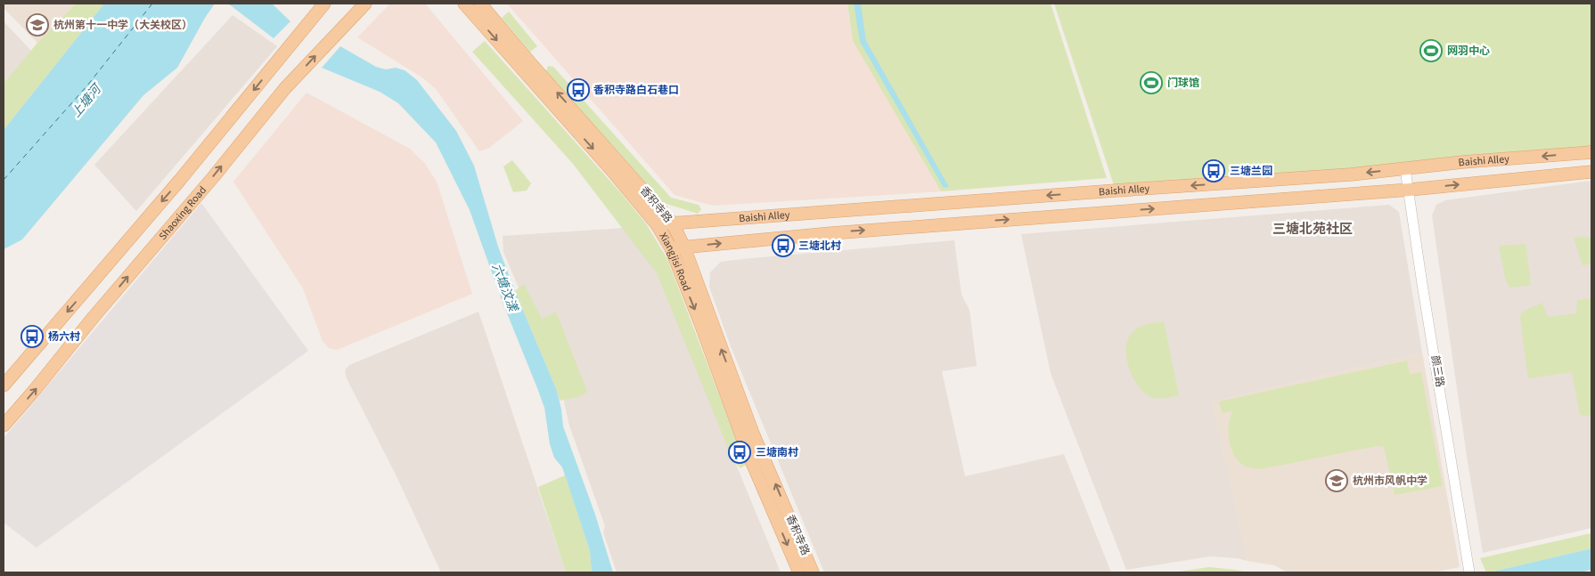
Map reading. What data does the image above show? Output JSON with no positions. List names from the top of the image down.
{
  "streets": {
    "main road": [
      "Baishi Alley",
      "香积寺路",
      "Shaoxing Road",
      "Xiangjisi Road"
    ],
    "street": ["颜三路"]
  },
  "crossings": [
    ["Baishi Alley", "香积寺路"],
    ["Baishi Alley", "Xiangjisi Road"],
    ["Baishi Alley", "颜三路"]
  ],
  "one_way": ["香积寺路", "Xiangjisi Road"],
  "districts": ["三塘北苑社区"],
  "water": ["上塘河", "六塘汶漾"],
  "places": {
    "school or university": ["杭州第十一中学（大关校区）", "杭州市风帆中学"],
    "sports": ["网羽中心", "门球馆"],
    "bus stop": [
      "香积寺路白石巷口",
      "三塘兰园",
      "三塘北村",
      "杨六村",
      "三塘南村"
    ]
  }
}
